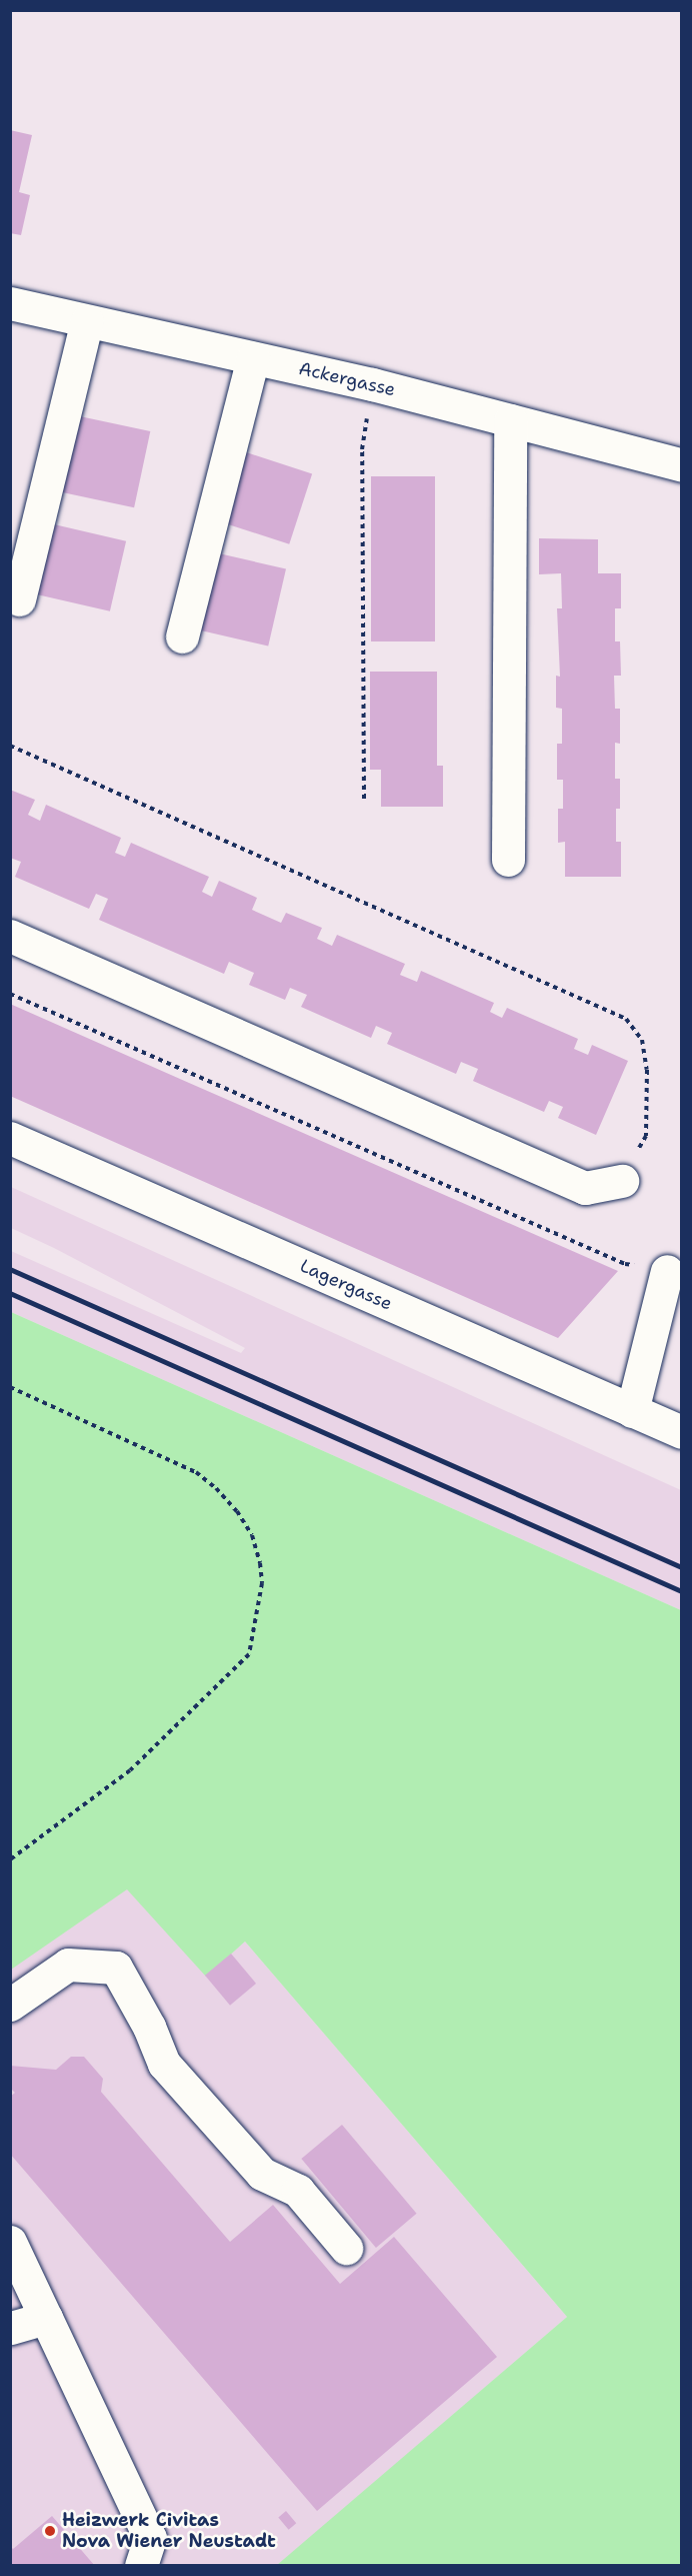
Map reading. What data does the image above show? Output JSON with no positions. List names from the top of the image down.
{
  "streets": {
    "street": ["Ackergasse", "Lagergasse"]
  },
  "places": ["Heizwerk Civitas Nova Wiener Neustadt"]
}
